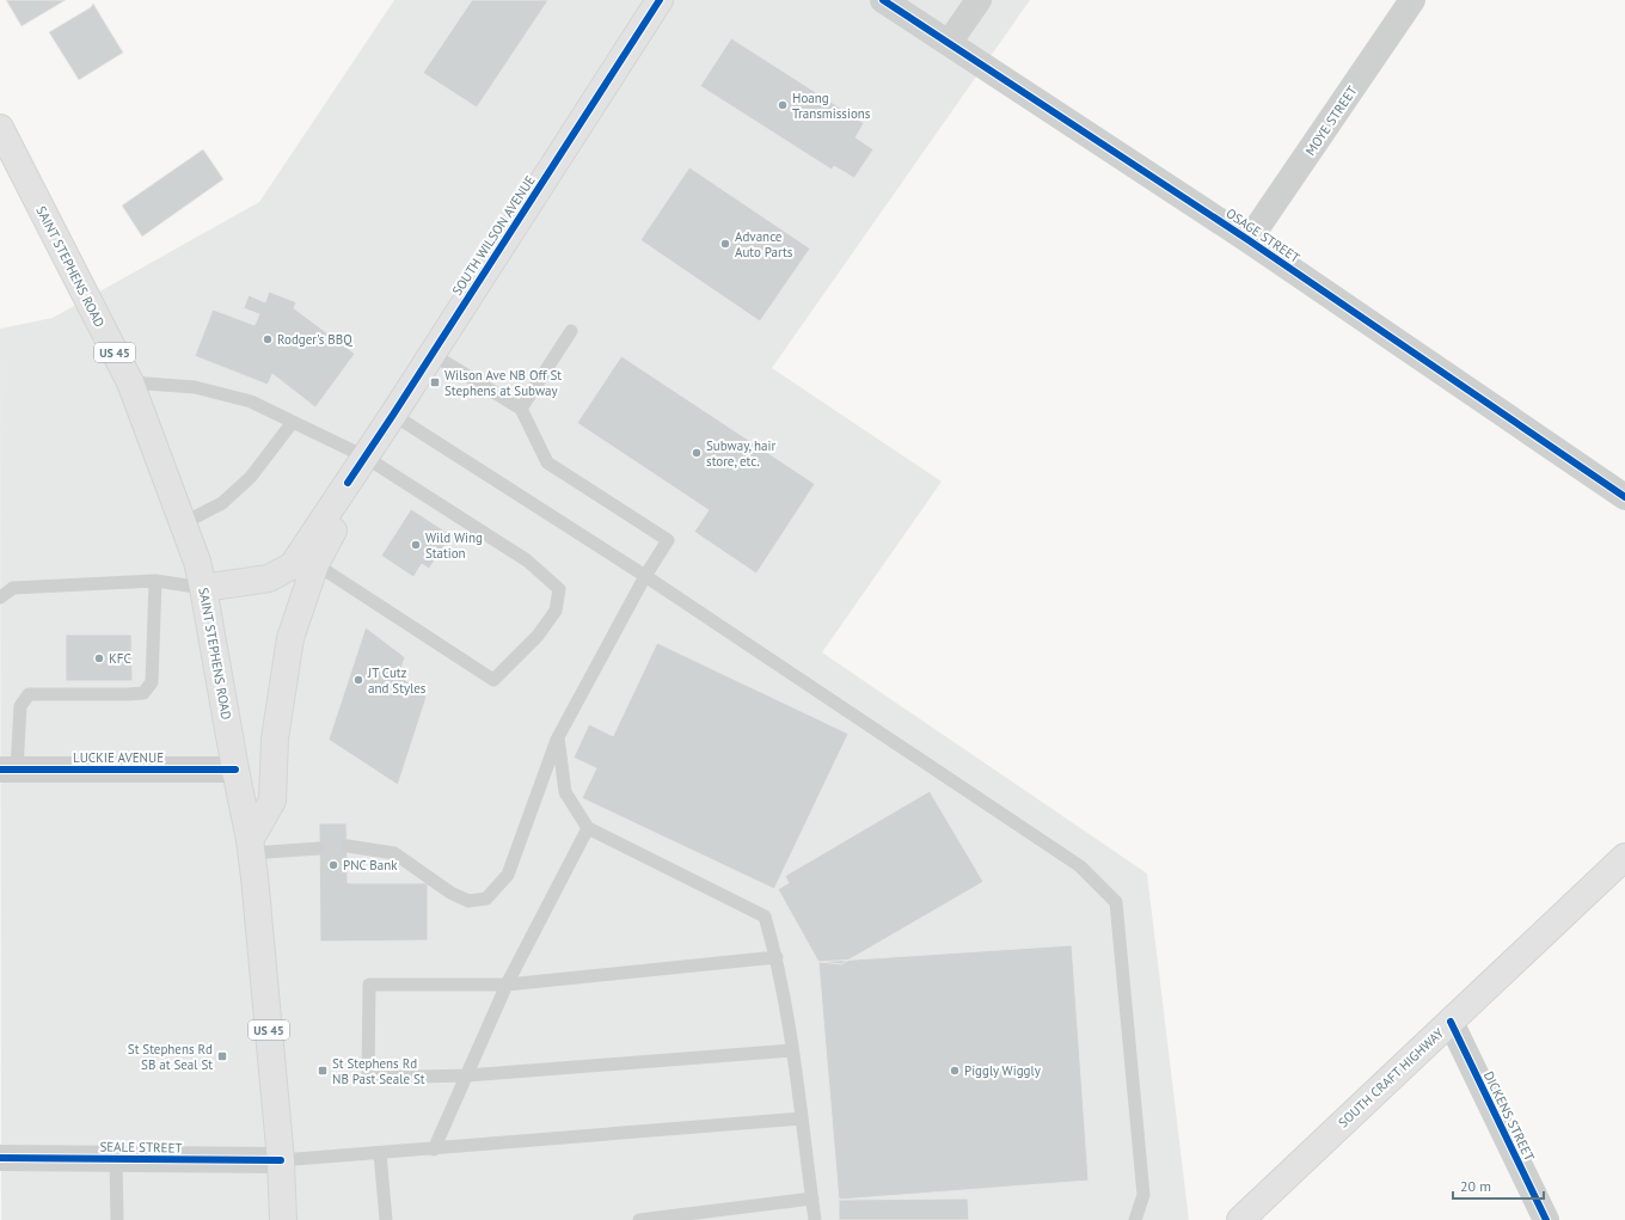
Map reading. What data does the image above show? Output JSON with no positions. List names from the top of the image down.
{
  "streets": {
    "main road": [
      "SOUTH WILSON AVENUE",
      "SAINT STEPHENS ROAD",
      "US 45",
      "SOUTH CRAFT HIGHWAY"
    ],
    "street": [
      "MOYE STREET",
      "OSAGE STREET",
      "LUCKIE AVENUE",
      "DICKENS STREET",
      "SEALE STREET"
    ]
  },
  "crossings": [
    ["MOYE STREET", "OSAGE STREET"],
    ["SOUTH WILSON AVENUE", "SAINT STEPHENS ROAD"],
    ["SAINT STEPHENS ROAD", "LUCKIE AVENUE"],
    ["SAINT STEPHENS ROAD", "SEALE STREET"],
    ["SOUTH CRAFT HIGHWAY", "DICKENS STREET"]
  ],
  "places": {
    "other": [
      "Hoang Transmissions",
      "Advance Auto Parts",
      "Rodger's BBQ",
      "Subway, hair store, etc.",
      "Wild Wing Station",
      "KFC",
      "JT Cutz and Styles",
      "PNC Bank",
      "Piggly Wiggly"
    ],
    "transit": ["Wilson Ave NB Off St Stephens at Subway", "St Stephens Rd SB at Seal St", "St Stephens Rd NB Past Seale St"]
  },
  "scale_bar": "20 m"
}
